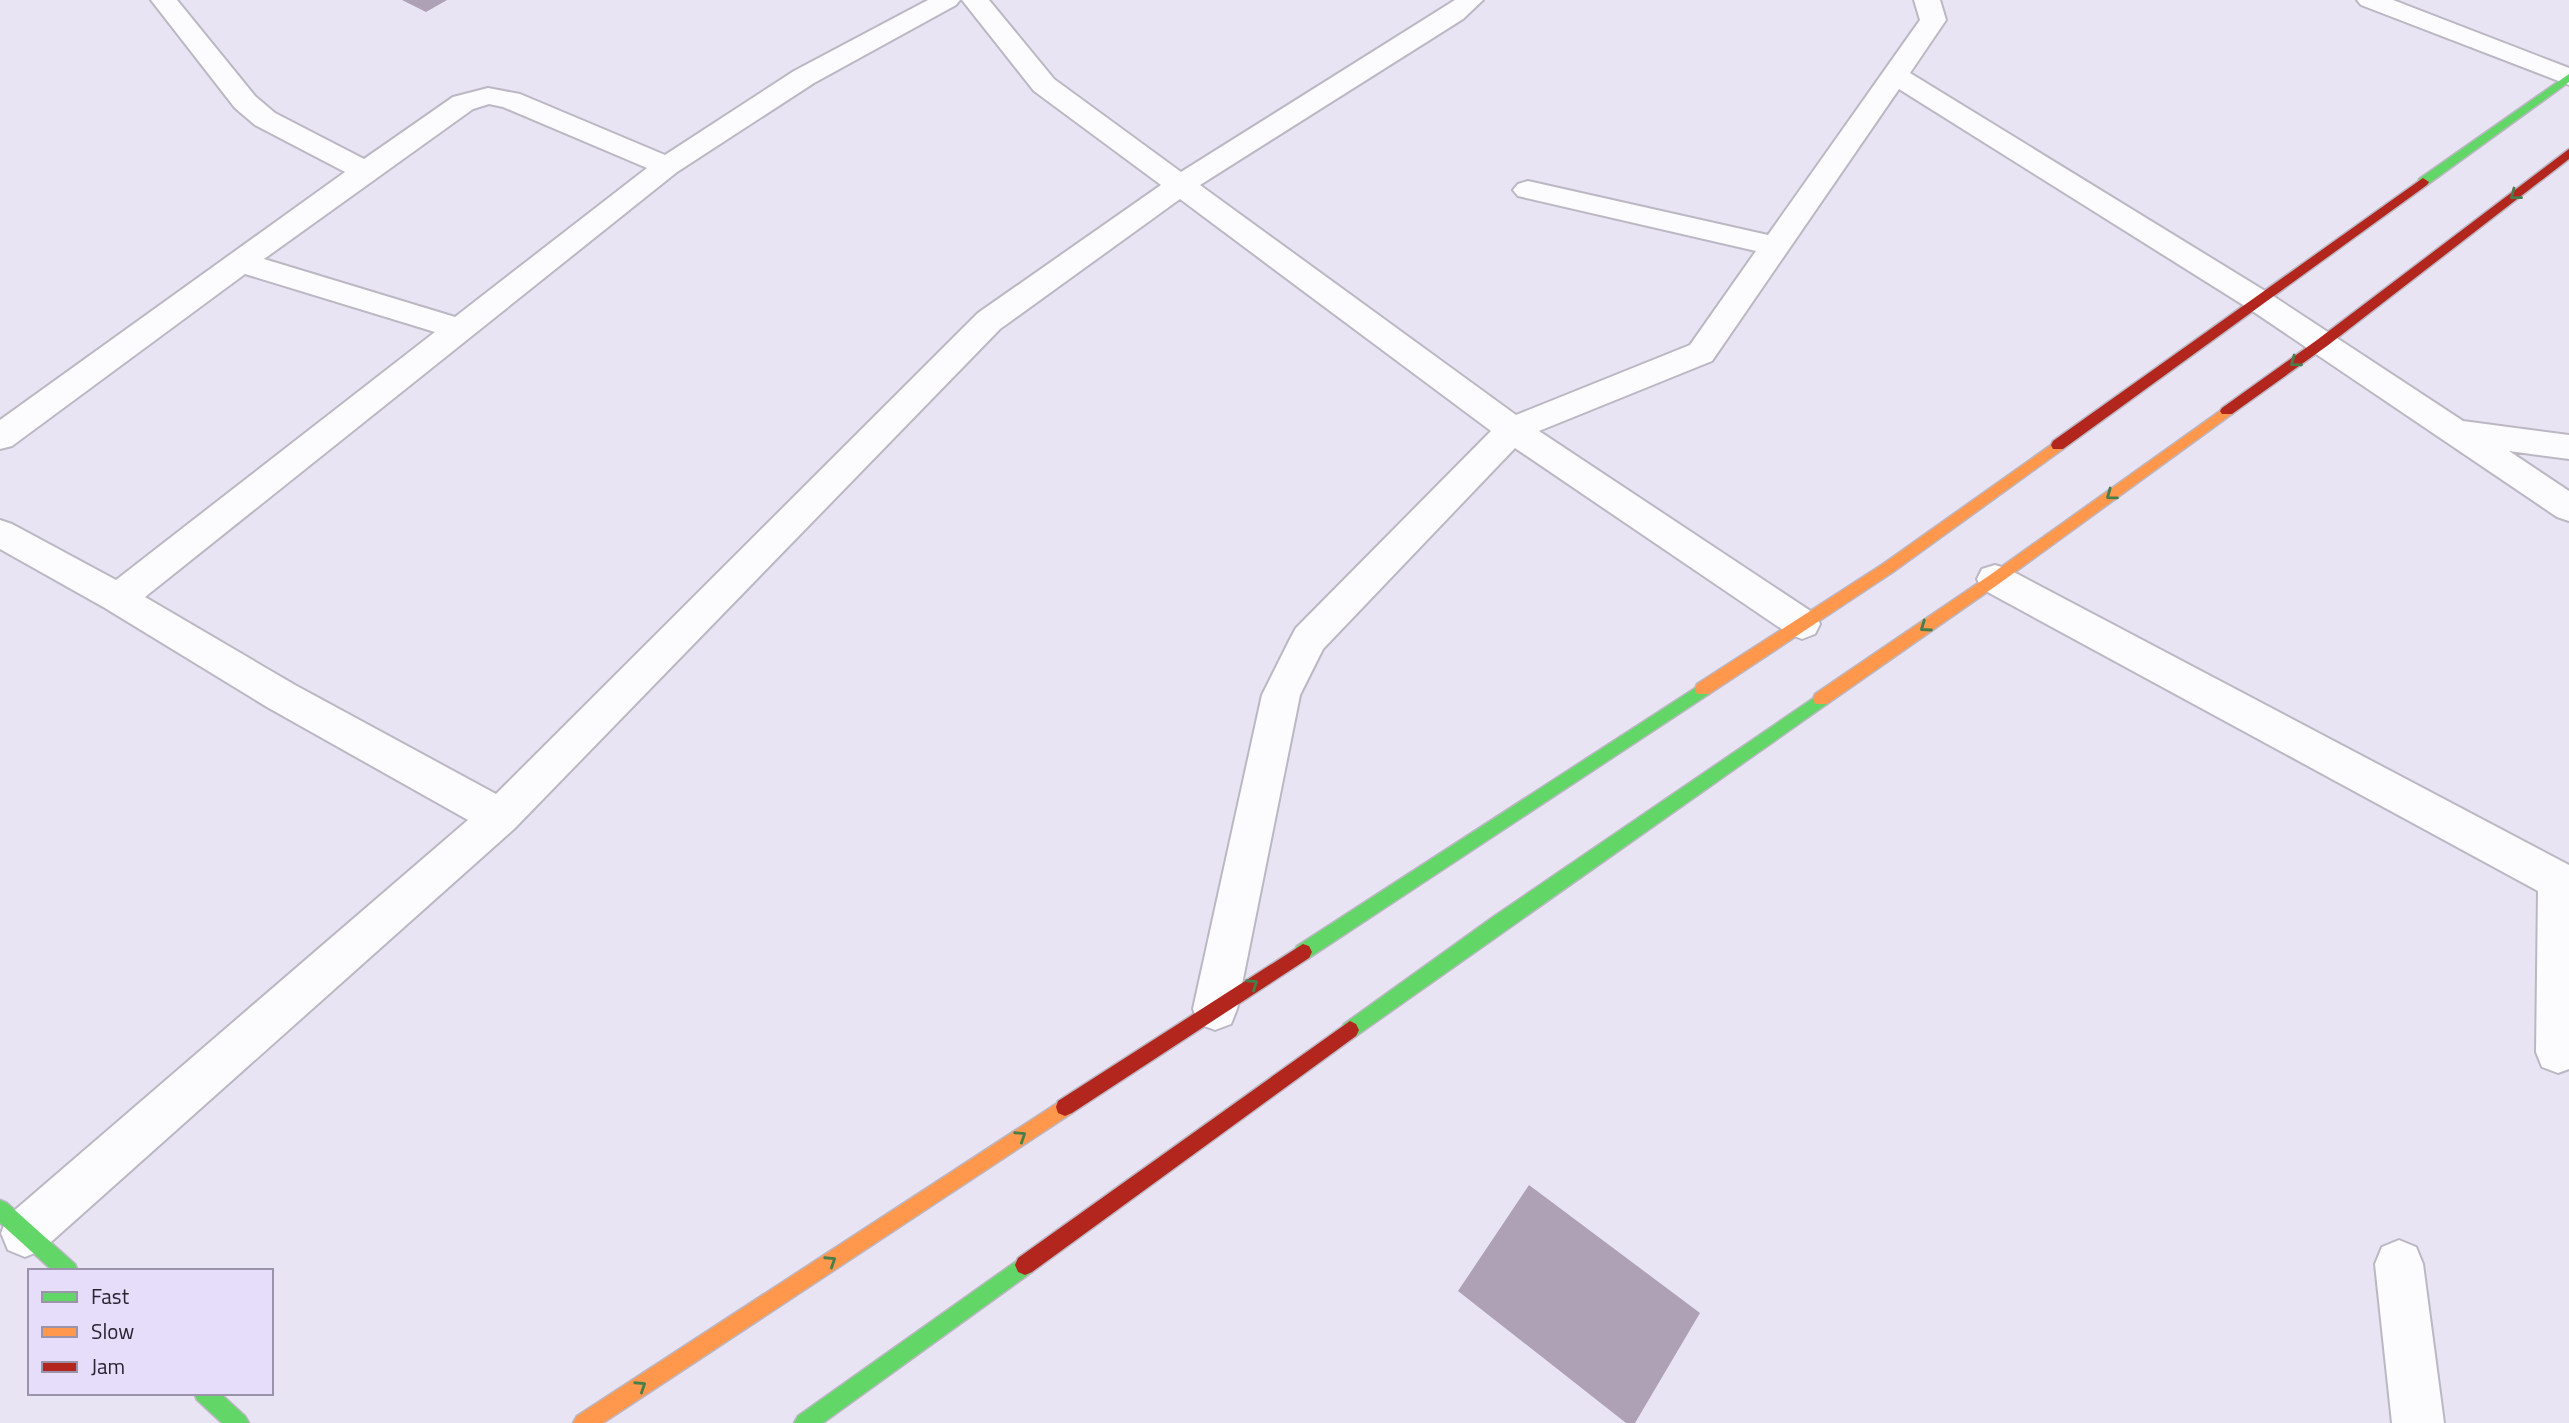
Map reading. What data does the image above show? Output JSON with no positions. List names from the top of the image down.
{
  "legend": ["Fast", "Slow", "Jam"]
}
